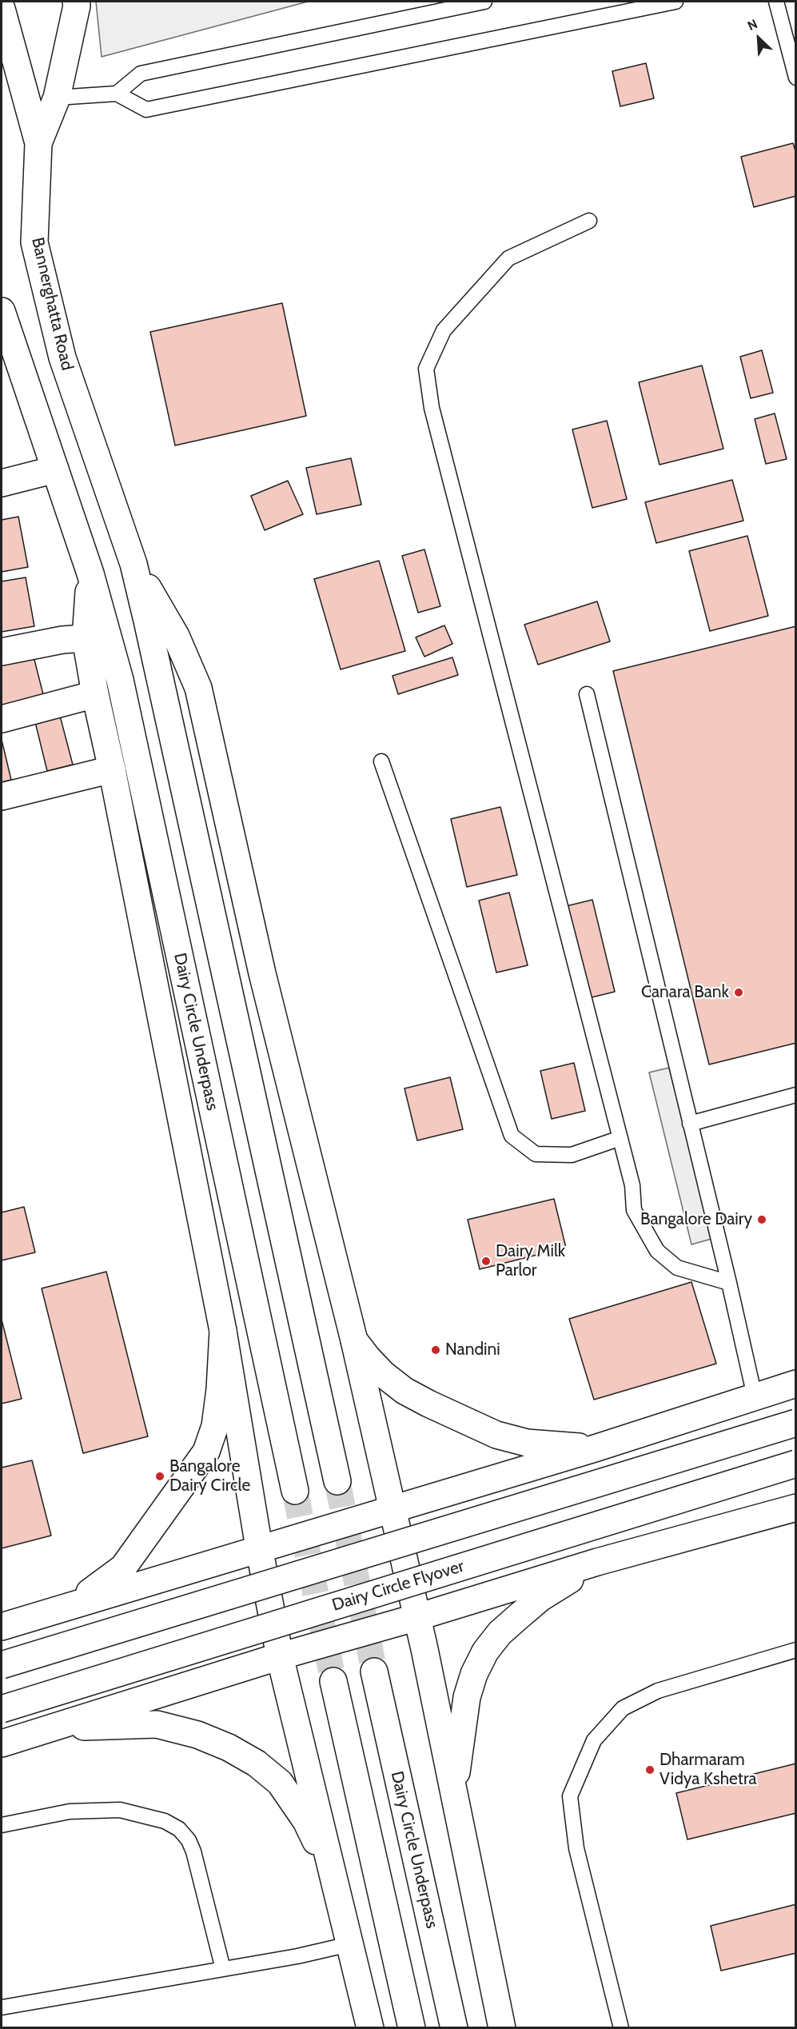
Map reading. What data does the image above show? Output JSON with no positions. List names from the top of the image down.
{
  "streets": {
    "main road": ["Bannerghatta Road", "Dairy Circle Underpass", "Dairy Circle Flyover"]
  },
  "places": [
    "Canara Bank",
    "Bangalore Dairy",
    "Dairy Milk Parlor",
    "Nandini",
    "Bangalore Dairy Circle",
    "Dharmaram Vidya Kshetra"
  ],
  "north": "top left"
}
